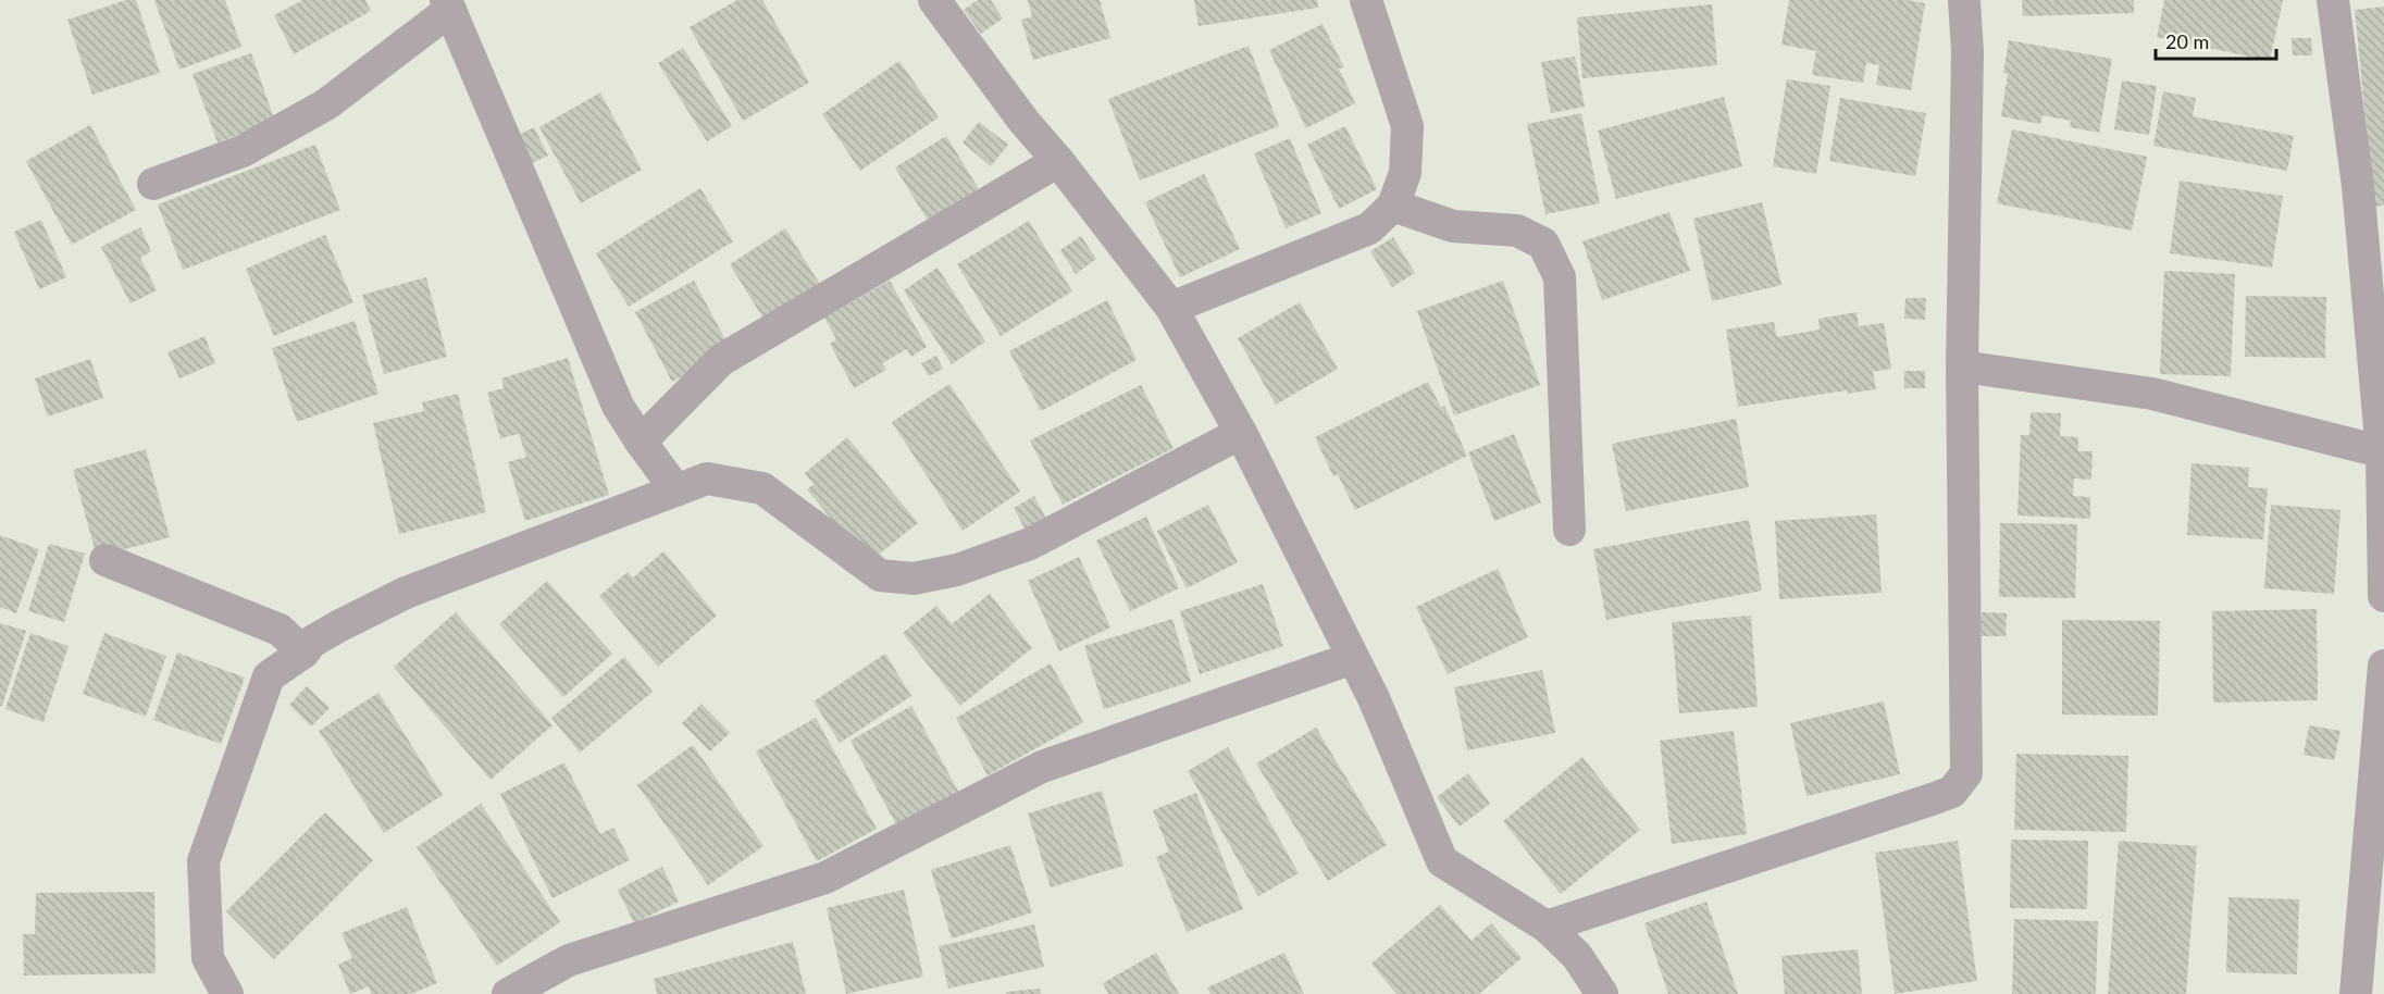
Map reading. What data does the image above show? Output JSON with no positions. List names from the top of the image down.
{
  "scale_bar": "20 m"
}
